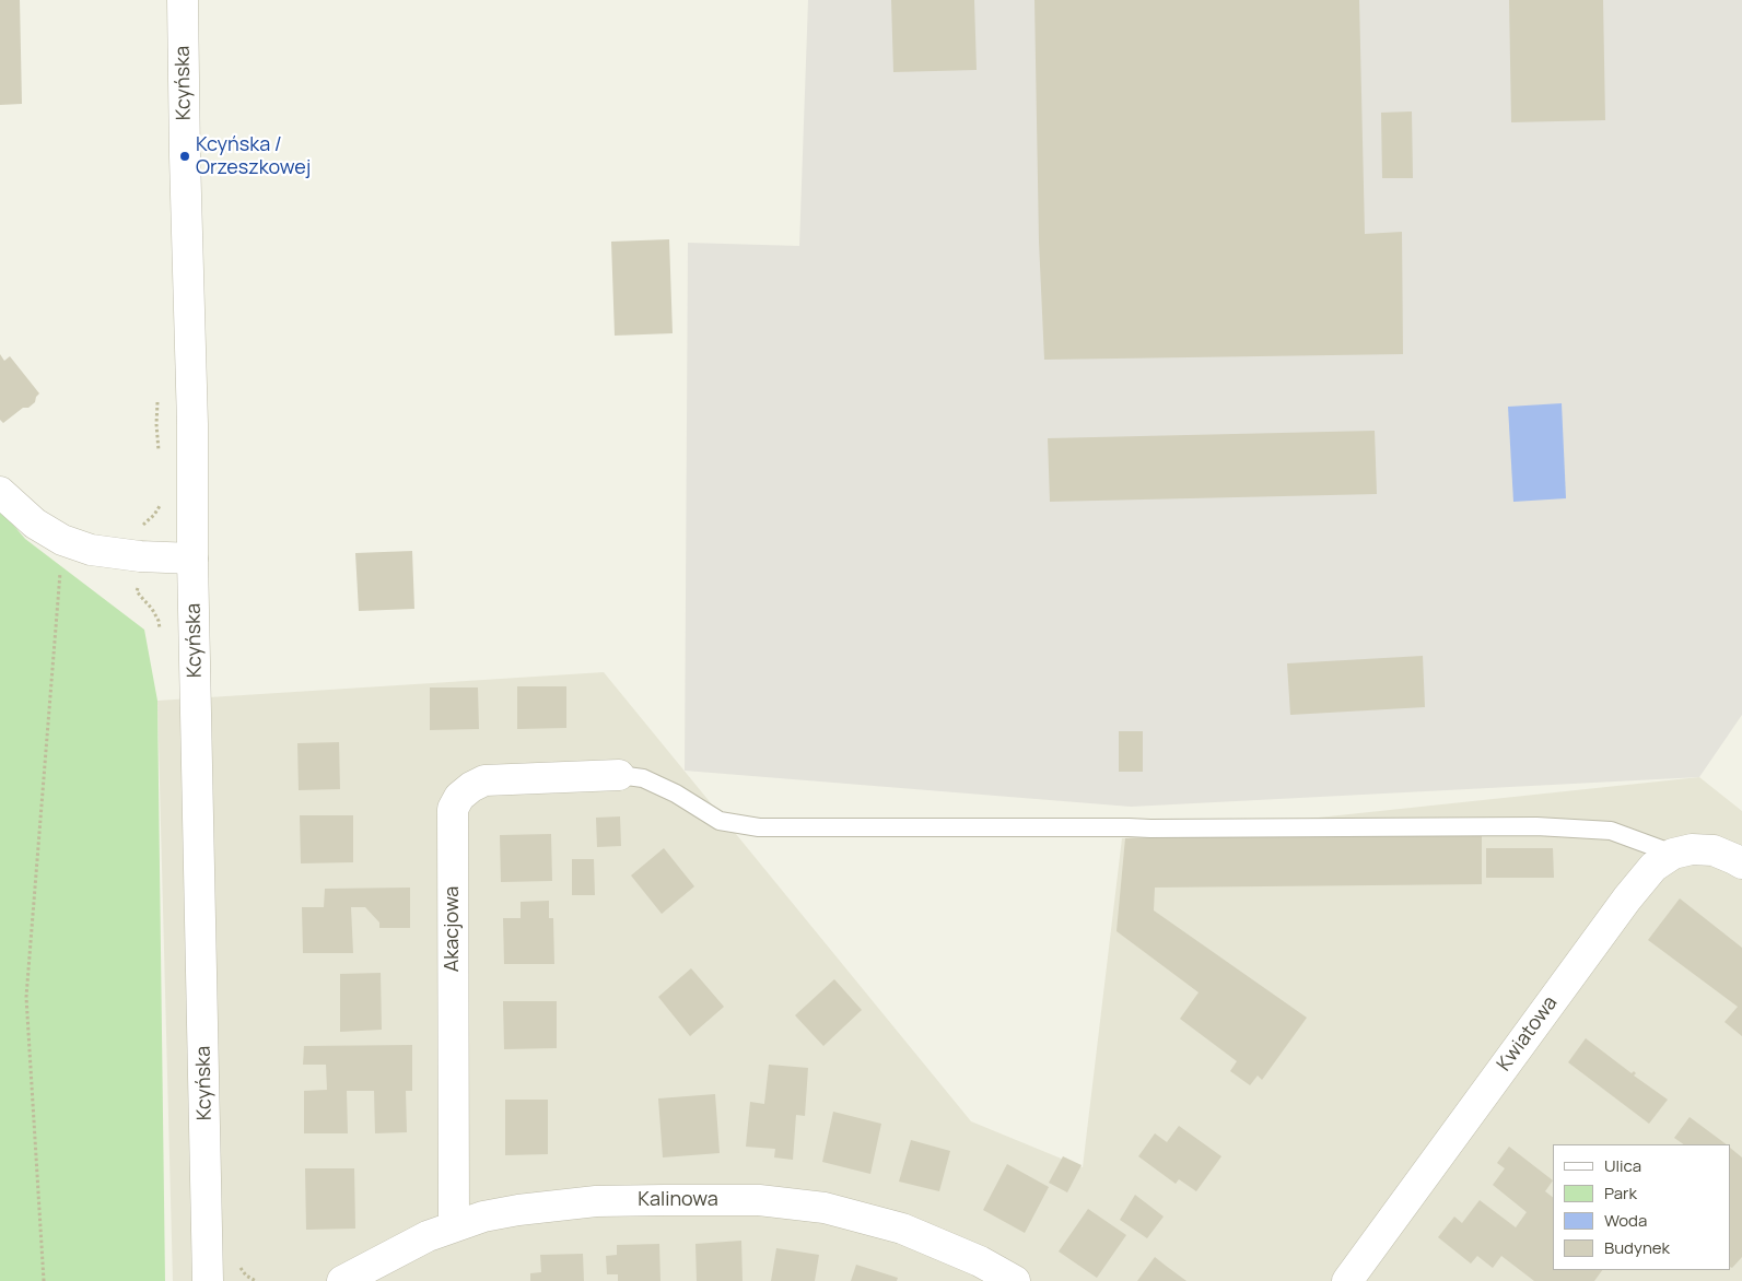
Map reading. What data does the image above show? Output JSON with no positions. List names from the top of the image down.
{
  "streets": {
    "street": [
      "Kcyńska",
      "Akacjowa",
      "Kwiatowa",
      "Kalinowa"
    ]
  },
  "crossings": [
    ["Akacjowa", "Kalinowa"]
  ],
  "places": ["Kcyńska / Orzeszkowej"],
  "legend": [
    "Ulica",
    "Park",
    "Woda",
    "Budynek"
  ]
}
